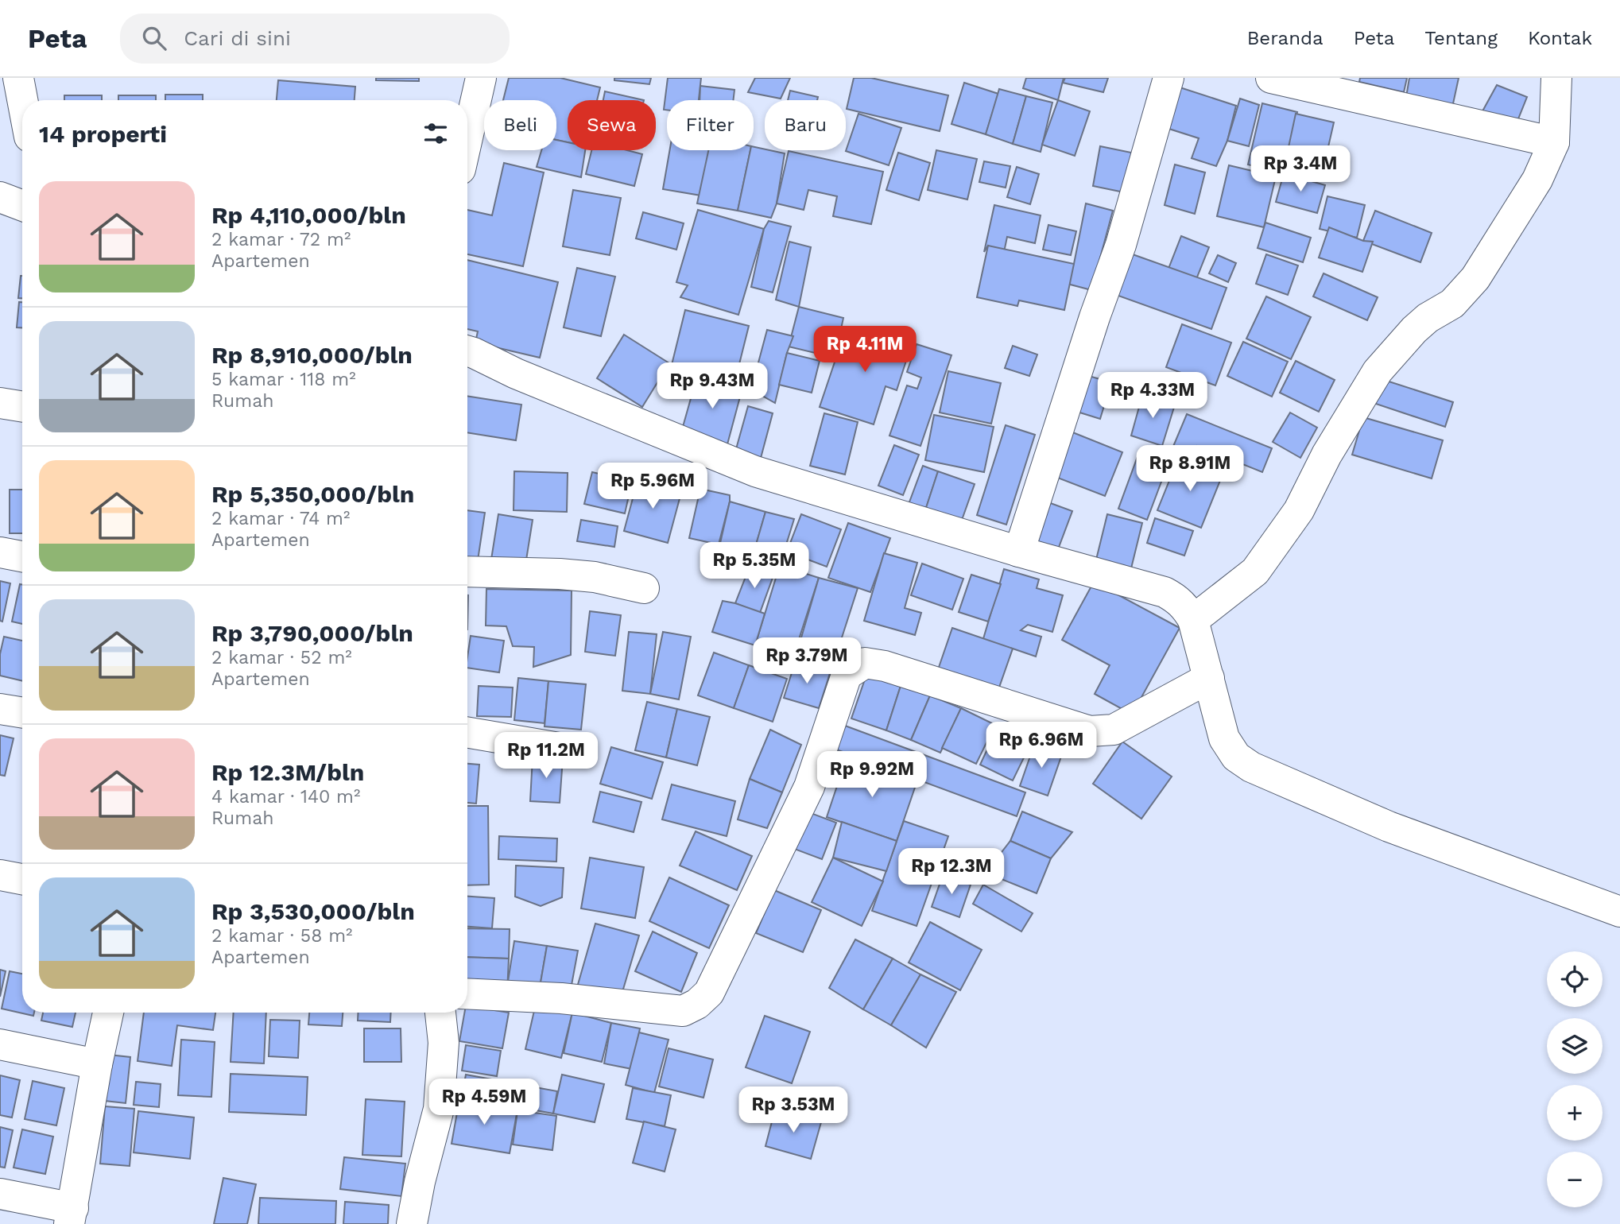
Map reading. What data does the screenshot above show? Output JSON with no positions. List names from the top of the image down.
{
  "page": {
    "header": "Peta",
    "search": "Cari di sini",
    "nav": [
      "Beranda",
      "Peta",
      "Tentang",
      "Kontak"
    ],
    "chip": [
      "Beli",
      "Sewa",
      "Filter",
      "Baru"
    ],
    "heading": "14 properti",
    "price": [
      "Rp 3.4M",
      "Rp 4.11M",
      "Rp 9.43M",
      "Rp 4.33M",
      "Rp 8.91M",
      "Rp 5.96M",
      "Rp 5.35M",
      "Rp 3.79M",
      "Rp 6.96M",
      "Rp 11.2M",
      "Rp 9.92M",
      "Rp 12.3M",
      "Rp 4.59M",
      "Rp 3.53M"
    ],
    "list": [
      {
        "name": "Rp 4,110,000/bln",
        "note": "2 kamar · 72 m² · Apartemen"
      },
      {
        "name": "Rp 8,910,000/bln",
        "note": "5 kamar · 118 m² · Rumah"
      },
      {
        "name": "Rp 5,350,000/bln",
        "note": "2 kamar · 74 m² · Apartemen"
      },
      {
        "name": "Rp 3,790,000/bln",
        "note": "2 kamar · 52 m² · Apartemen"
      },
      {
        "name": "Rp 12.3M/bln",
        "note": "4 kamar · 140 m² · Rumah"
      },
      {
        "name": "Rp 3,530,000/bln",
        "note": "2 kamar · 58 m² · Apartemen"
      }
    ],
    "map_buttons": ["+", "−"]
  }
}
